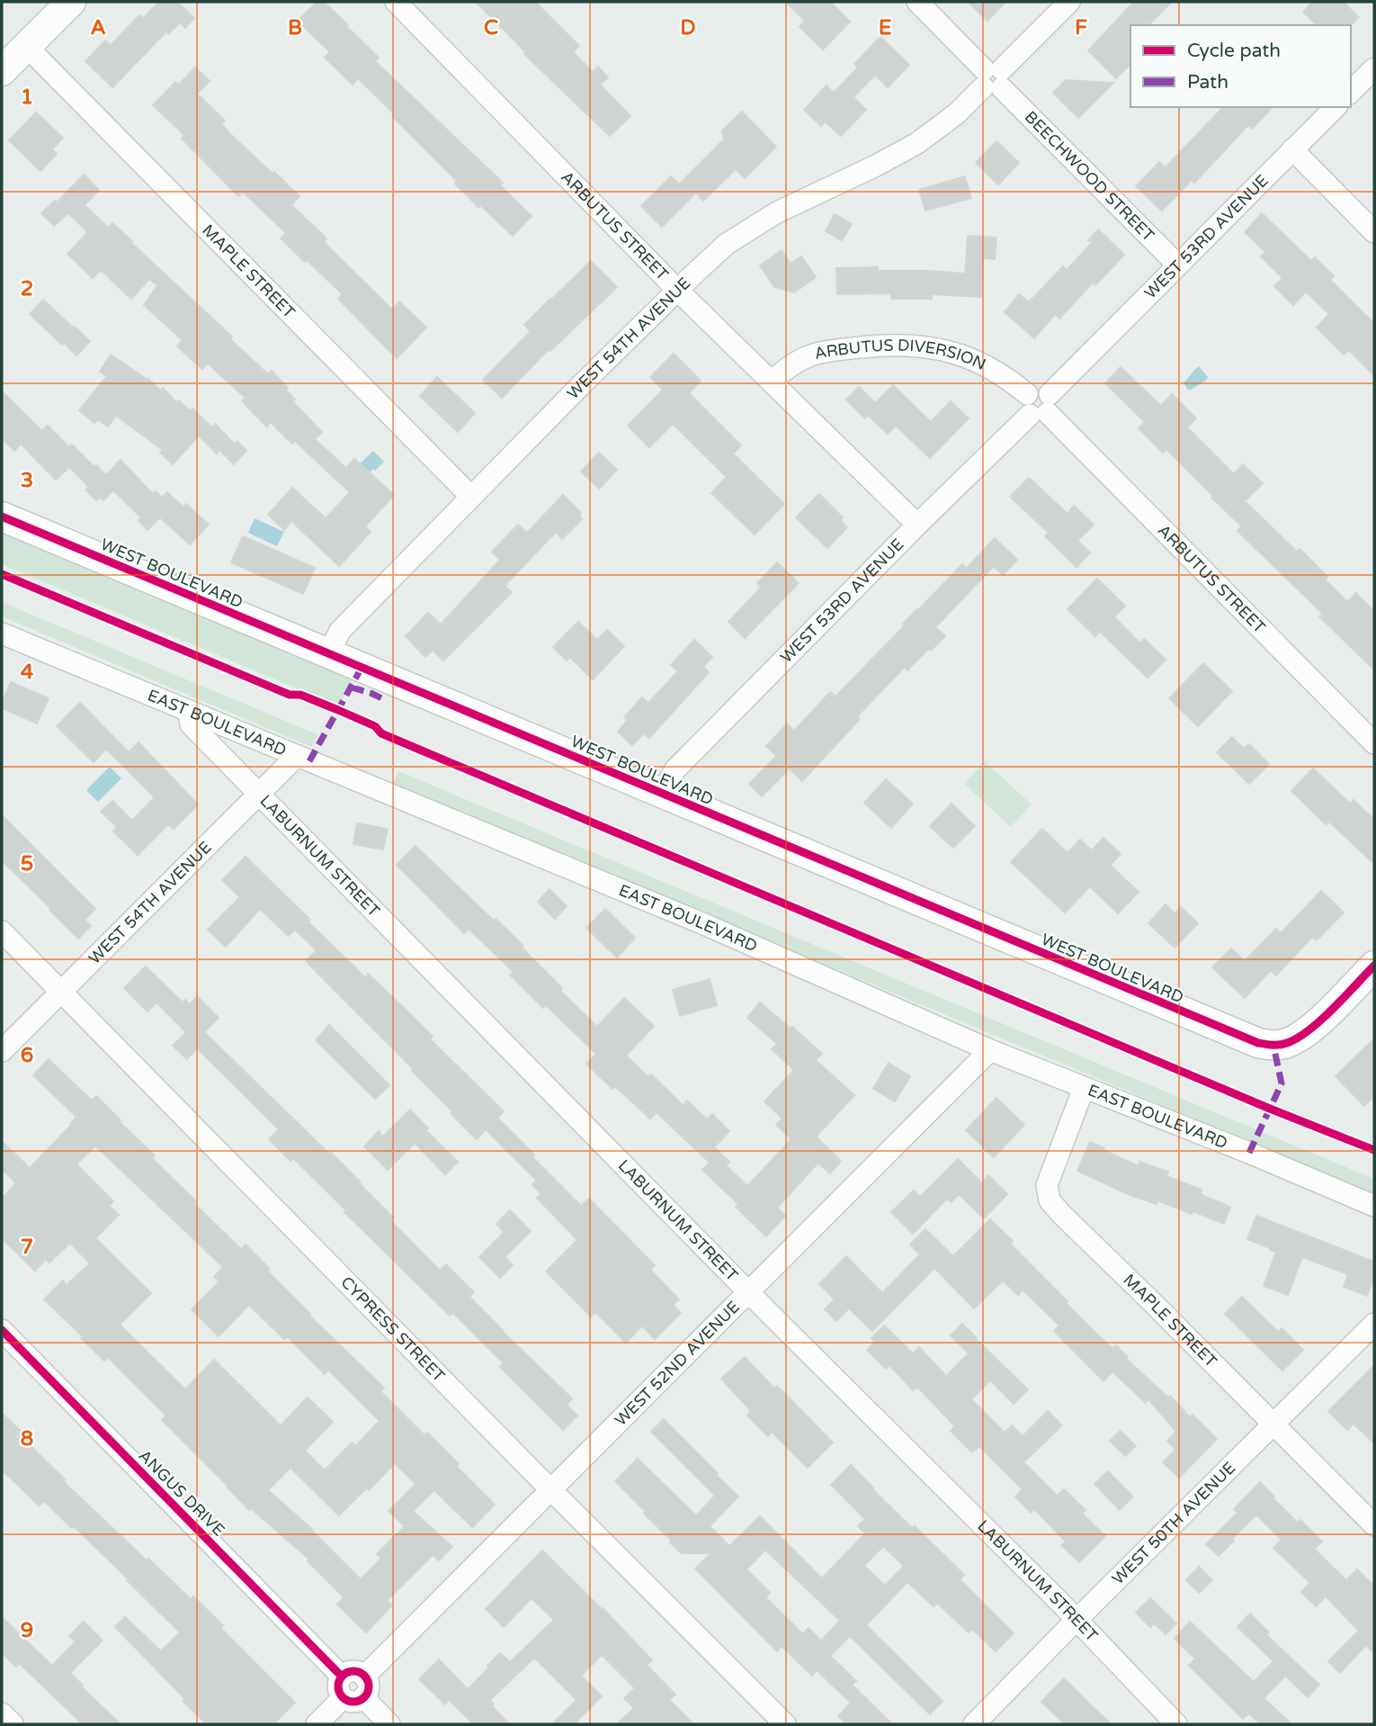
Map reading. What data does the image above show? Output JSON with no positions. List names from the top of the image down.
{
  "streets": {
    "street": [
      "BEECHWOOD STREET",
      "ARBUTUS STREET",
      "WEST 53RD AVENUE",
      "MAPLE STREET",
      "WEST 54TH AVENUE",
      "ARBUTUS DIVERSION",
      "WEST BOULEVARD",
      "EAST BOULEVARD",
      "LABURNUM STREET",
      "CYPRESS STREET",
      "WEST 52ND AVENUE",
      "ANGUS DRIVE",
      "WEST 50TH AVENUE"
    ]
  },
  "crossings": [
    ["BEECHWOOD STREET", "WEST 53RD AVENUE"],
    ["BEECHWOOD STREET", "WEST 54TH AVENUE"],
    ["ARBUTUS STREET", "WEST 53RD AVENUE"],
    ["ARBUTUS STREET", "WEST 54TH AVENUE"],
    ["ARBUTUS STREET", "ARBUTUS DIVERSION"],
    ["WEST 53RD AVENUE", "ARBUTUS DIVERSION"],
    ["WEST 53RD AVENUE", "WEST BOULEVARD"],
    ["MAPLE STREET", "WEST 54TH AVENUE"],
    ["MAPLE STREET", "EAST BOULEVARD"],
    ["MAPLE STREET", "WEST 50TH AVENUE"],
    ["WEST 54TH AVENUE", "WEST BOULEVARD"],
    ["WEST 54TH AVENUE", "EAST BOULEVARD"],
    ["WEST 54TH AVENUE", "LABURNUM STREET"],
    ["WEST 54TH AVENUE", "CYPRESS STREET"],
    ["EAST BOULEVARD", "LABURNUM STREET"],
    ["EAST BOULEVARD", "WEST 52ND AVENUE"],
    ["LABURNUM STREET", "WEST 52ND AVENUE"],
    ["LABURNUM STREET", "WEST 50TH AVENUE"],
    ["CYPRESS STREET", "WEST 52ND AVENUE"],
    ["WEST 52ND AVENUE", "ANGUS DRIVE"]
  ],
  "legend": ["Cycle path", "Path"],
  "grid": {
    "columns": [
      "A",
      "B",
      "C",
      "D",
      "E",
      "F"
    ],
    "rows": [
      "1",
      "2",
      "3",
      "4",
      "5",
      "6",
      "7",
      "8",
      "9"
    ]
  }
}
